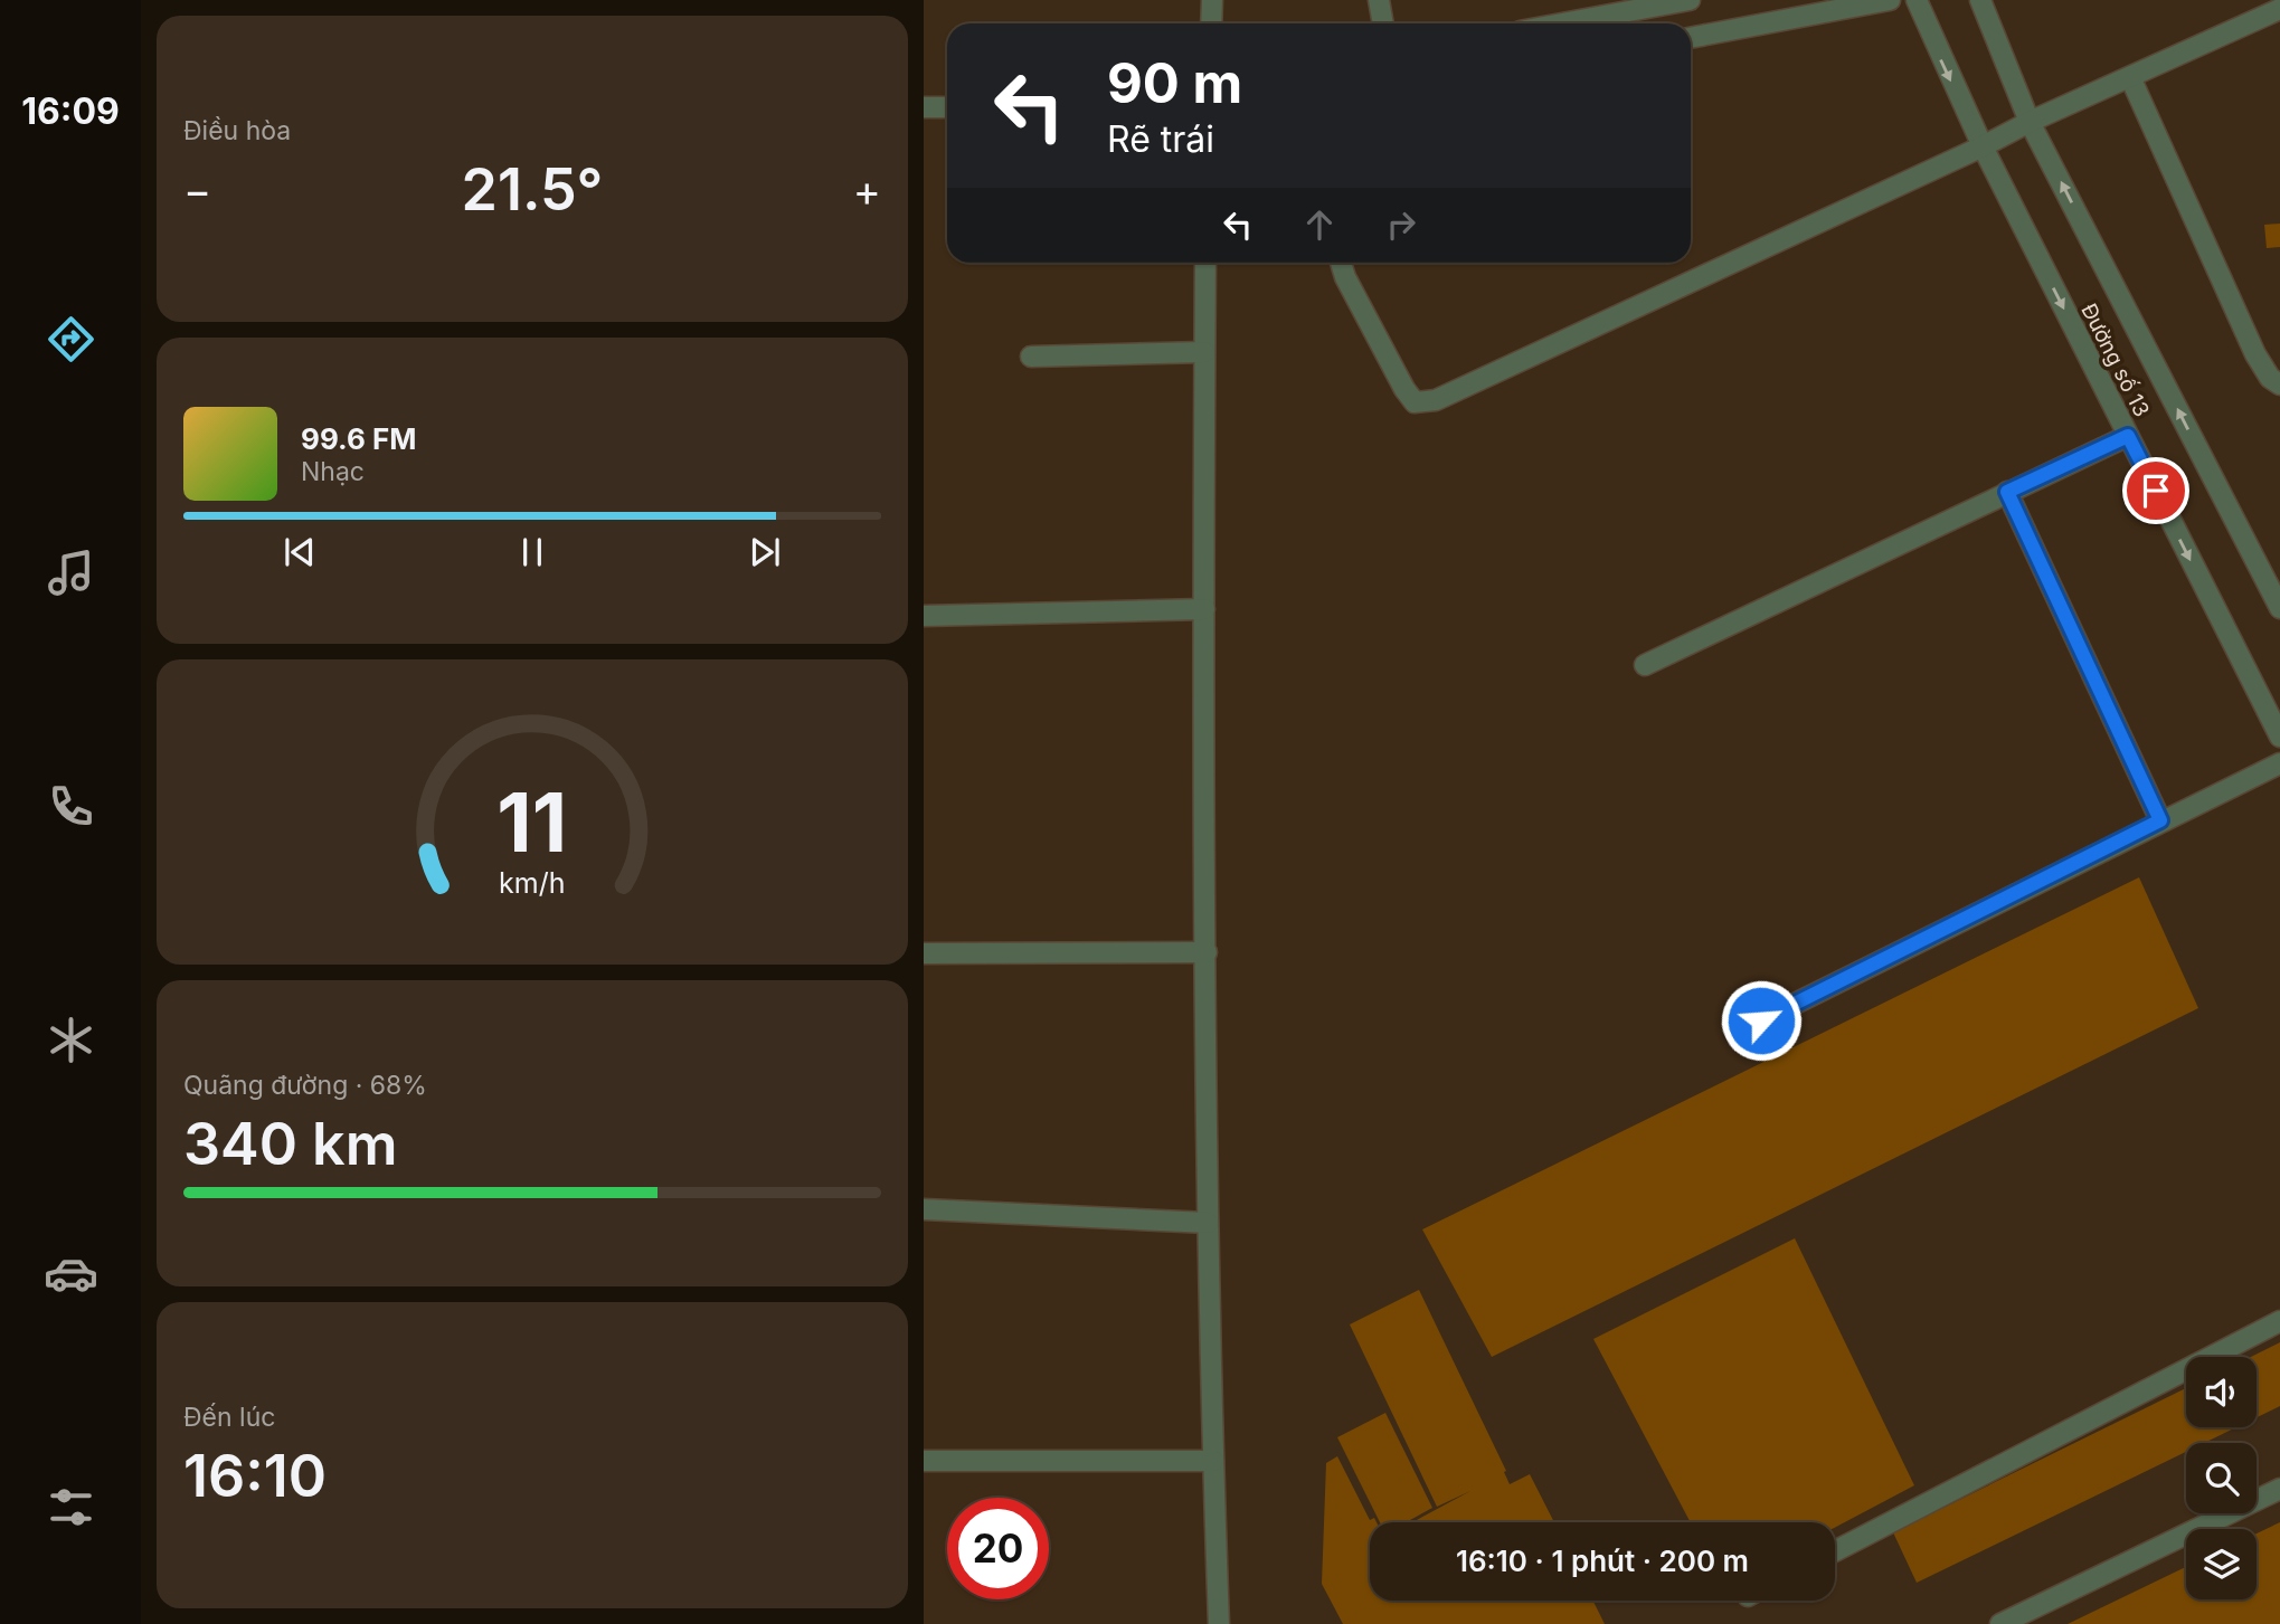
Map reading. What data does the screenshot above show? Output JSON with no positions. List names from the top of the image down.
{
  "streets": {
    "street": ["Đường số 13"]
  },
  "page": {
    "tabs": "16:09",
    "tile": [
      "Điều hòa",
      ["Quãng đường · 68%", "340 km"],
      ["Đến lúc", "16:10"]
    ],
    "turn": ["90 m", "Rẽ trái"],
    "heat": ["−", "21.5°", "+"],
    "song": ["99.6 FM", "Nhạc"],
    "limit": "20",
    "trip": "16:10 · 1 phút · 200 m",
    "gauge": ["11", "km/h"]
  }
}
